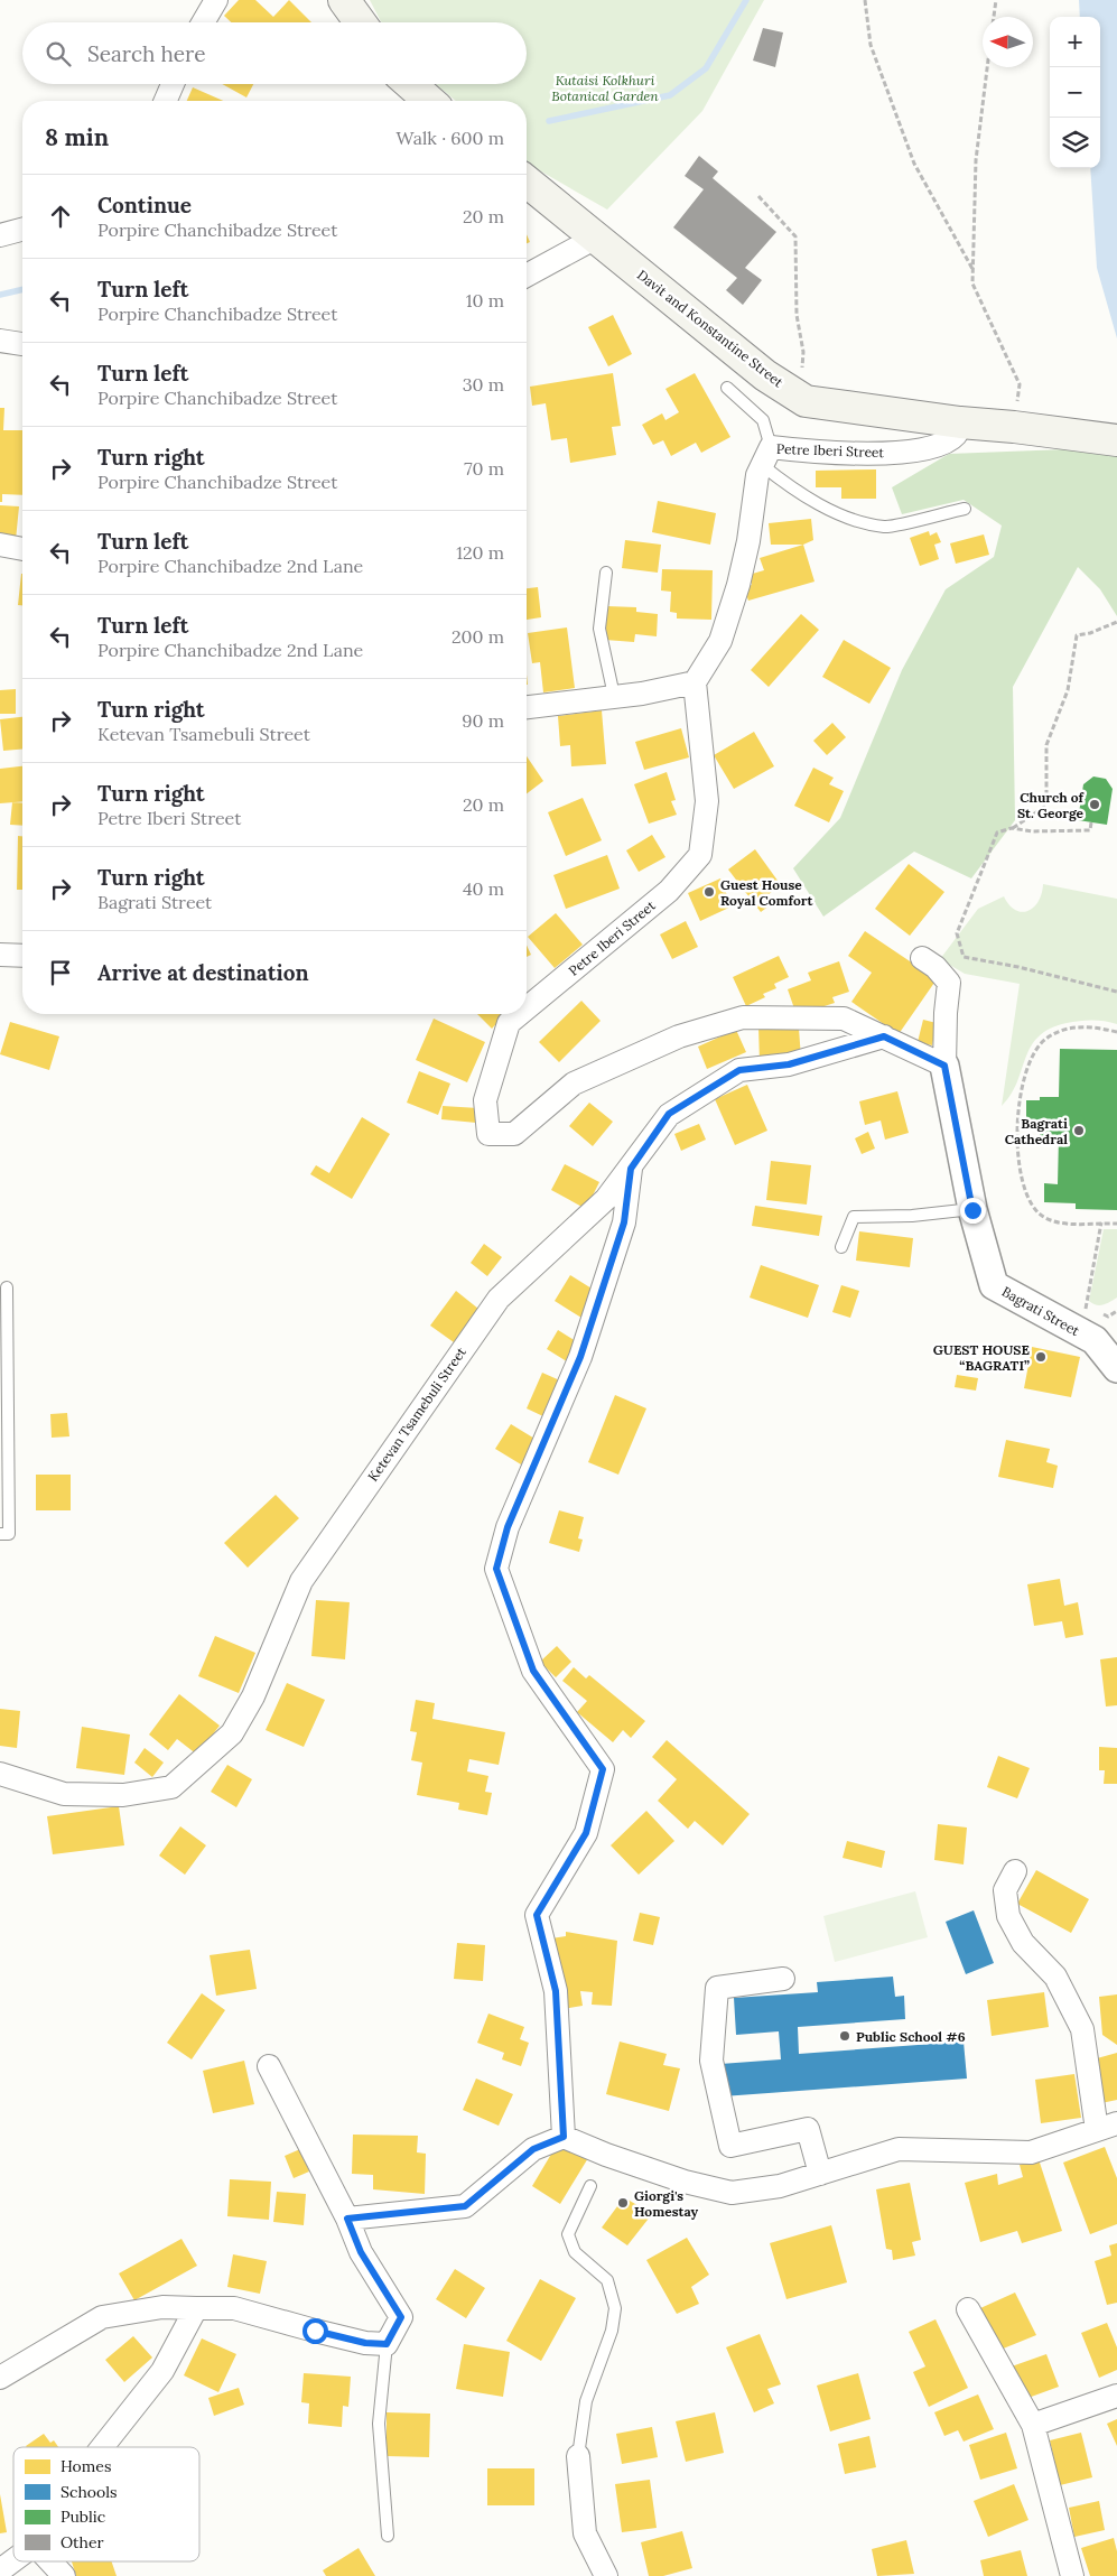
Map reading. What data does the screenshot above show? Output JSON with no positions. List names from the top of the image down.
{
  "streets": {
    "main road": ["Davit and Konstantine Street"],
    "street": ["Petre Iberi Street", "Bagrati Street", "Ketevan Tsamebuli Street"]
  },
  "crossings": [
    ["Davit and Konstantine Street", "Petre Iberi Street"],
    ["Petre Iberi Street", "Bagrati Street"],
    ["Petre Iberi Street", "Ketevan Tsamebuli Street"]
  ],
  "parks": ["Kutaisi Kolkhuri Botanical Garden"],
  "places": [
    "Church of St. George",
    "Guest House Royal Comfort",
    "Bagrati Cathedral",
    "GUEST HOUSE “BAGRATI”",
    "Public School #6",
    "Giorgi's Homestay"
  ],
  "legend": [
    "Homes",
    "Schools",
    "Public",
    "Other"
  ],
  "north": "left",
  "page": {
    "map_buttons": ["+", "−"],
    "search": "Search here",
    "heading": ["8 min", "Walk · 600 m"],
    "list": [
      ["Continue", "Porpire Chanchibadze Street", "20 m"],
      ["Turn left", "Porpire Chanchibadze Street", "10 m"],
      ["Turn left", "Porpire Chanchibadze Street", "30 m"],
      ["Turn right", "Porpire Chanchibadze Street", "70 m"],
      ["Turn left", "Porpire Chanchibadze 2nd Lane", "120 m"],
      ["Turn left", "Porpire Chanchibadze 2nd Lane", "200 m"],
      ["Turn right", "Ketevan Tsamebuli Street", "90 m"],
      ["Turn right", "Petre Iberi Street", "20 m"],
      ["Turn right", "Bagrati Street", "40 m"],
      "Arrive at destination"
    ]
  }
}
